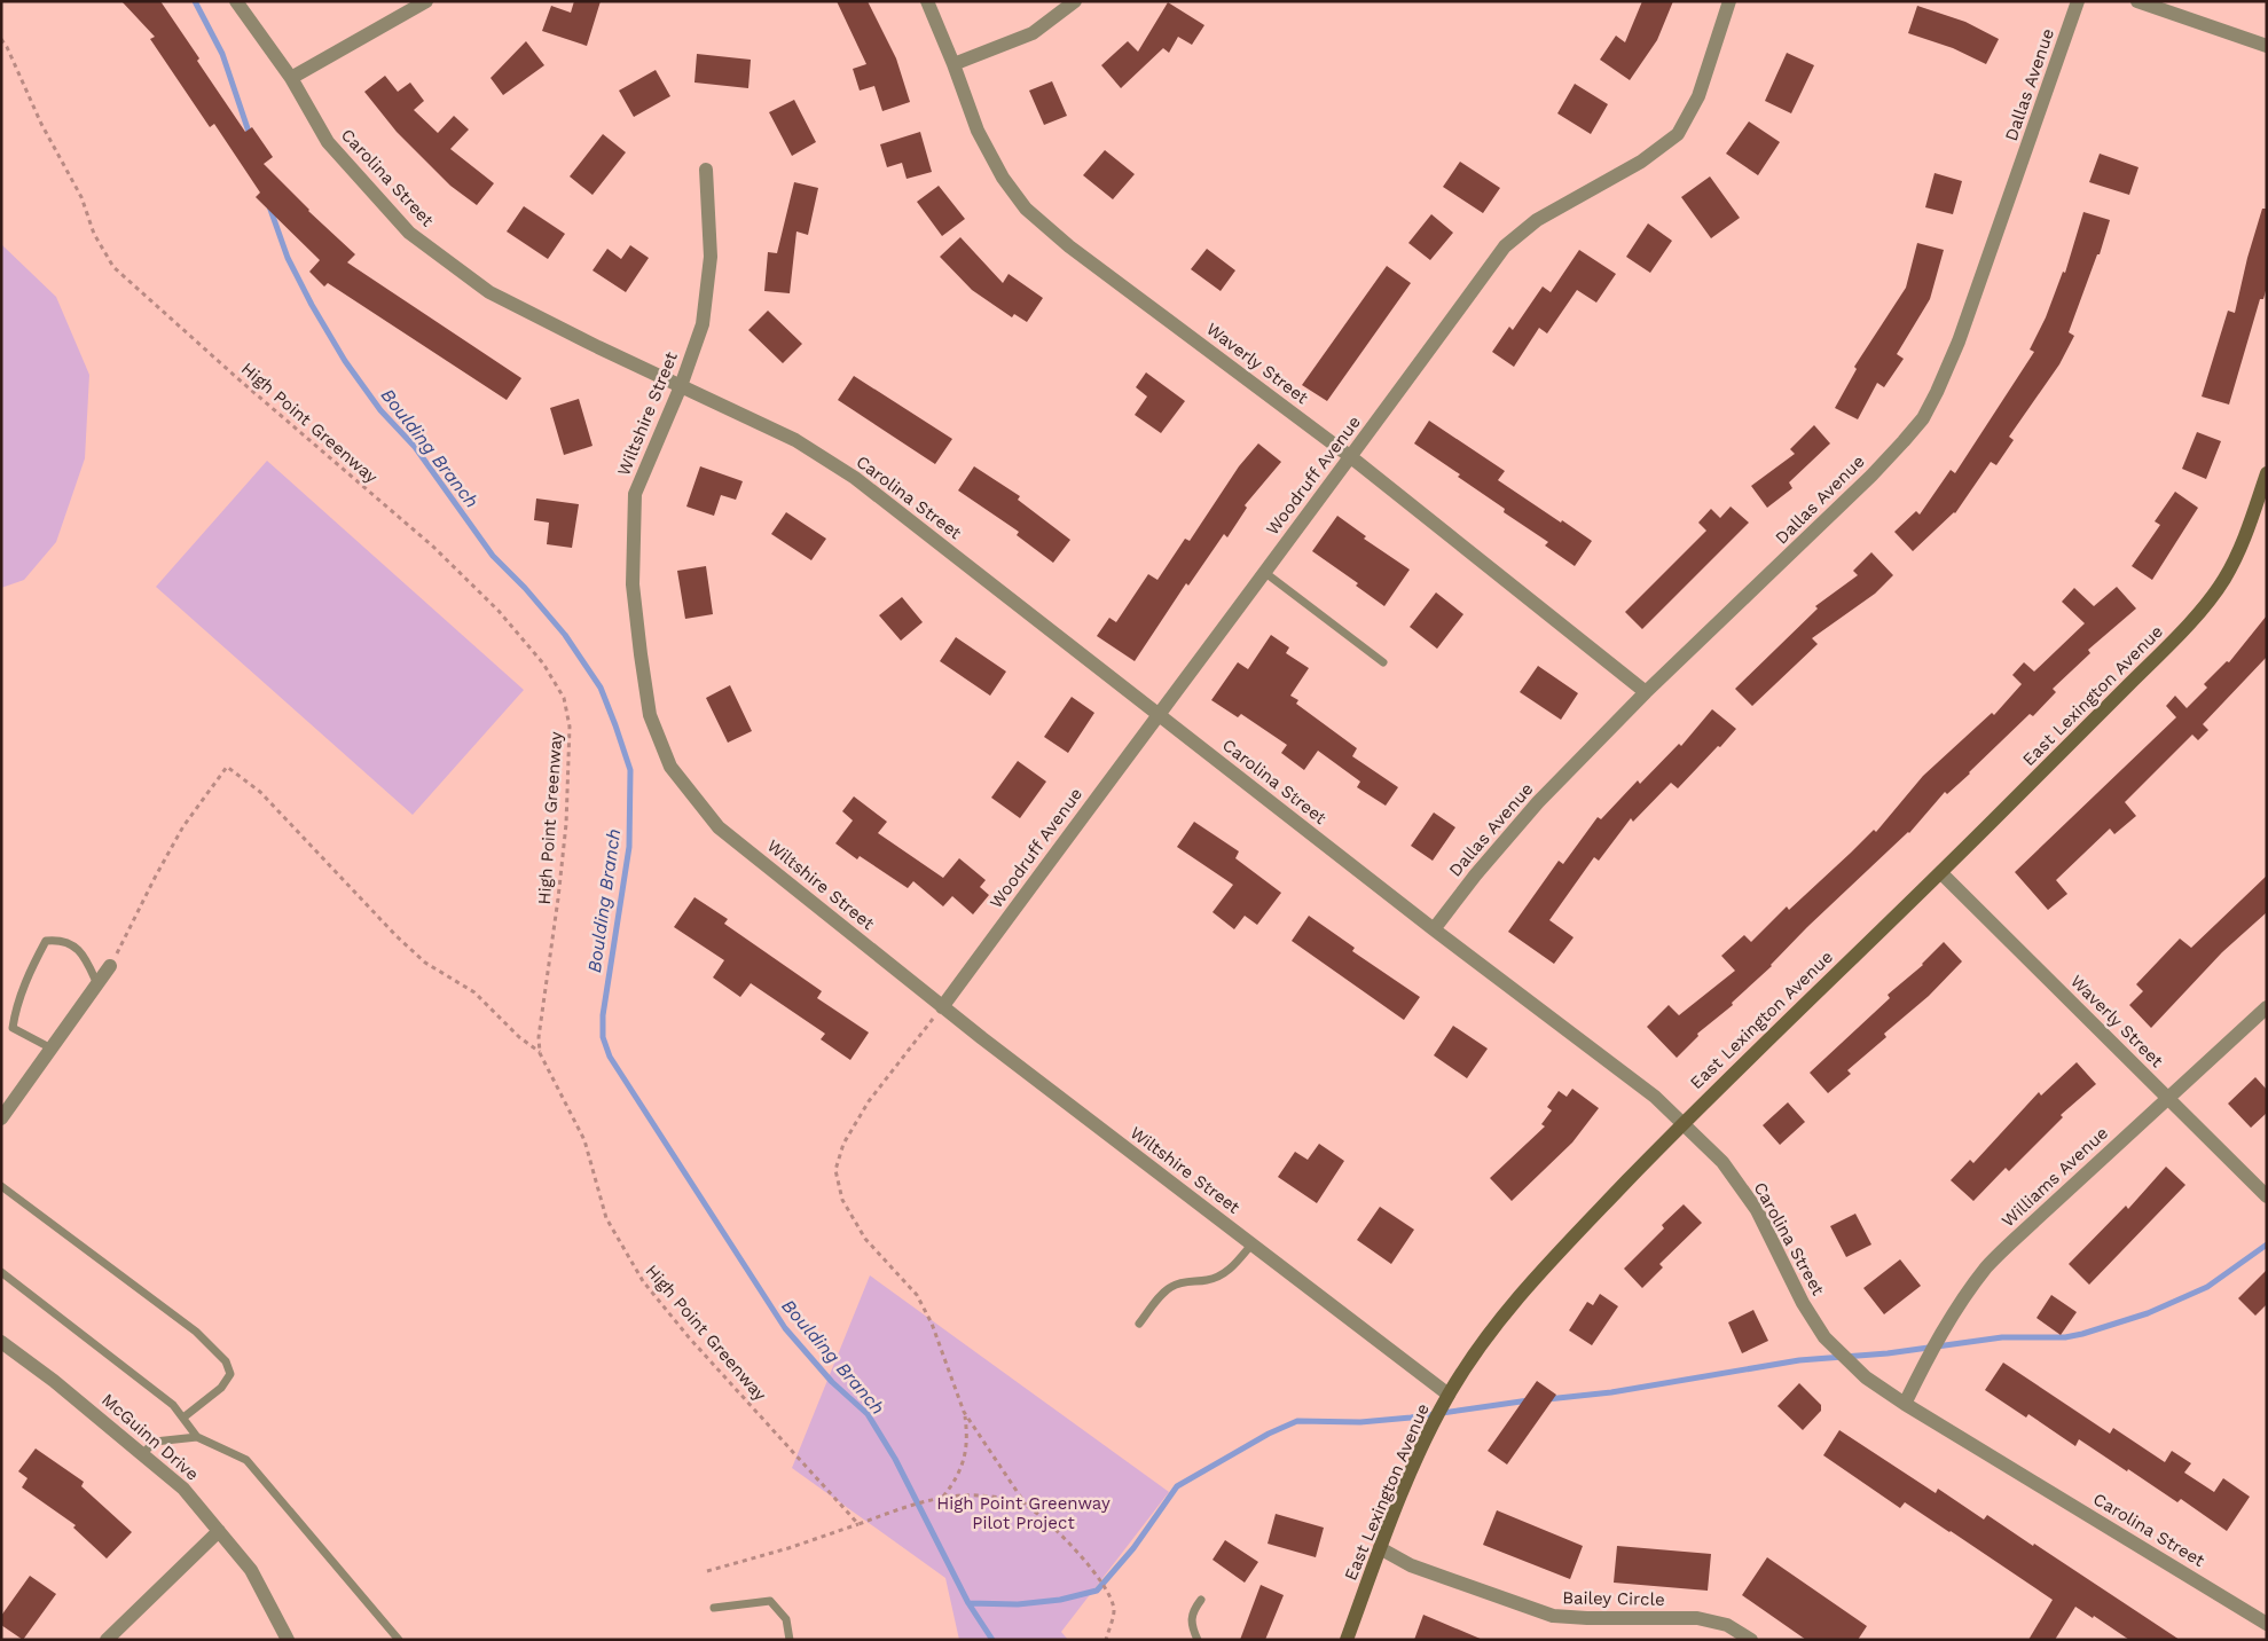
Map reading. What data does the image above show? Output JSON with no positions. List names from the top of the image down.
{
  "streets": {
    "main road": ["East Lexington Avenue"],
    "street": [
      "Dallas Avenue",
      "Carolina Street",
      "Waverly Street",
      "Wiltshire Street",
      "Woodruff Avenue",
      "Williams Avenue",
      "McGuinn Drive",
      "Bailey Circle"
    ],
    "path": ["High Point Greenway"]
  },
  "crossings": [
    ["Dallas Avenue", "Carolina Street"],
    ["Dallas Avenue", "Waverly Street"],
    ["Carolina Street", "Wiltshire Street"],
    ["Carolina Street", "Woodruff Avenue"],
    ["Carolina Street", "East Lexington Avenue"],
    ["Carolina Street", "Williams Avenue"],
    ["Waverly Street", "Woodruff Avenue"],
    ["Waverly Street", "East Lexington Avenue"],
    ["Waverly Street", "Williams Avenue"],
    ["Wiltshire Street", "Woodruff Avenue"],
    ["Wiltshire Street", "East Lexington Avenue"],
    ["East Lexington Avenue", "Bailey Circle"]
  ],
  "water": ["Boulding Branch"],
  "parks": ["High Point Greenway Pilot Project"]
}
